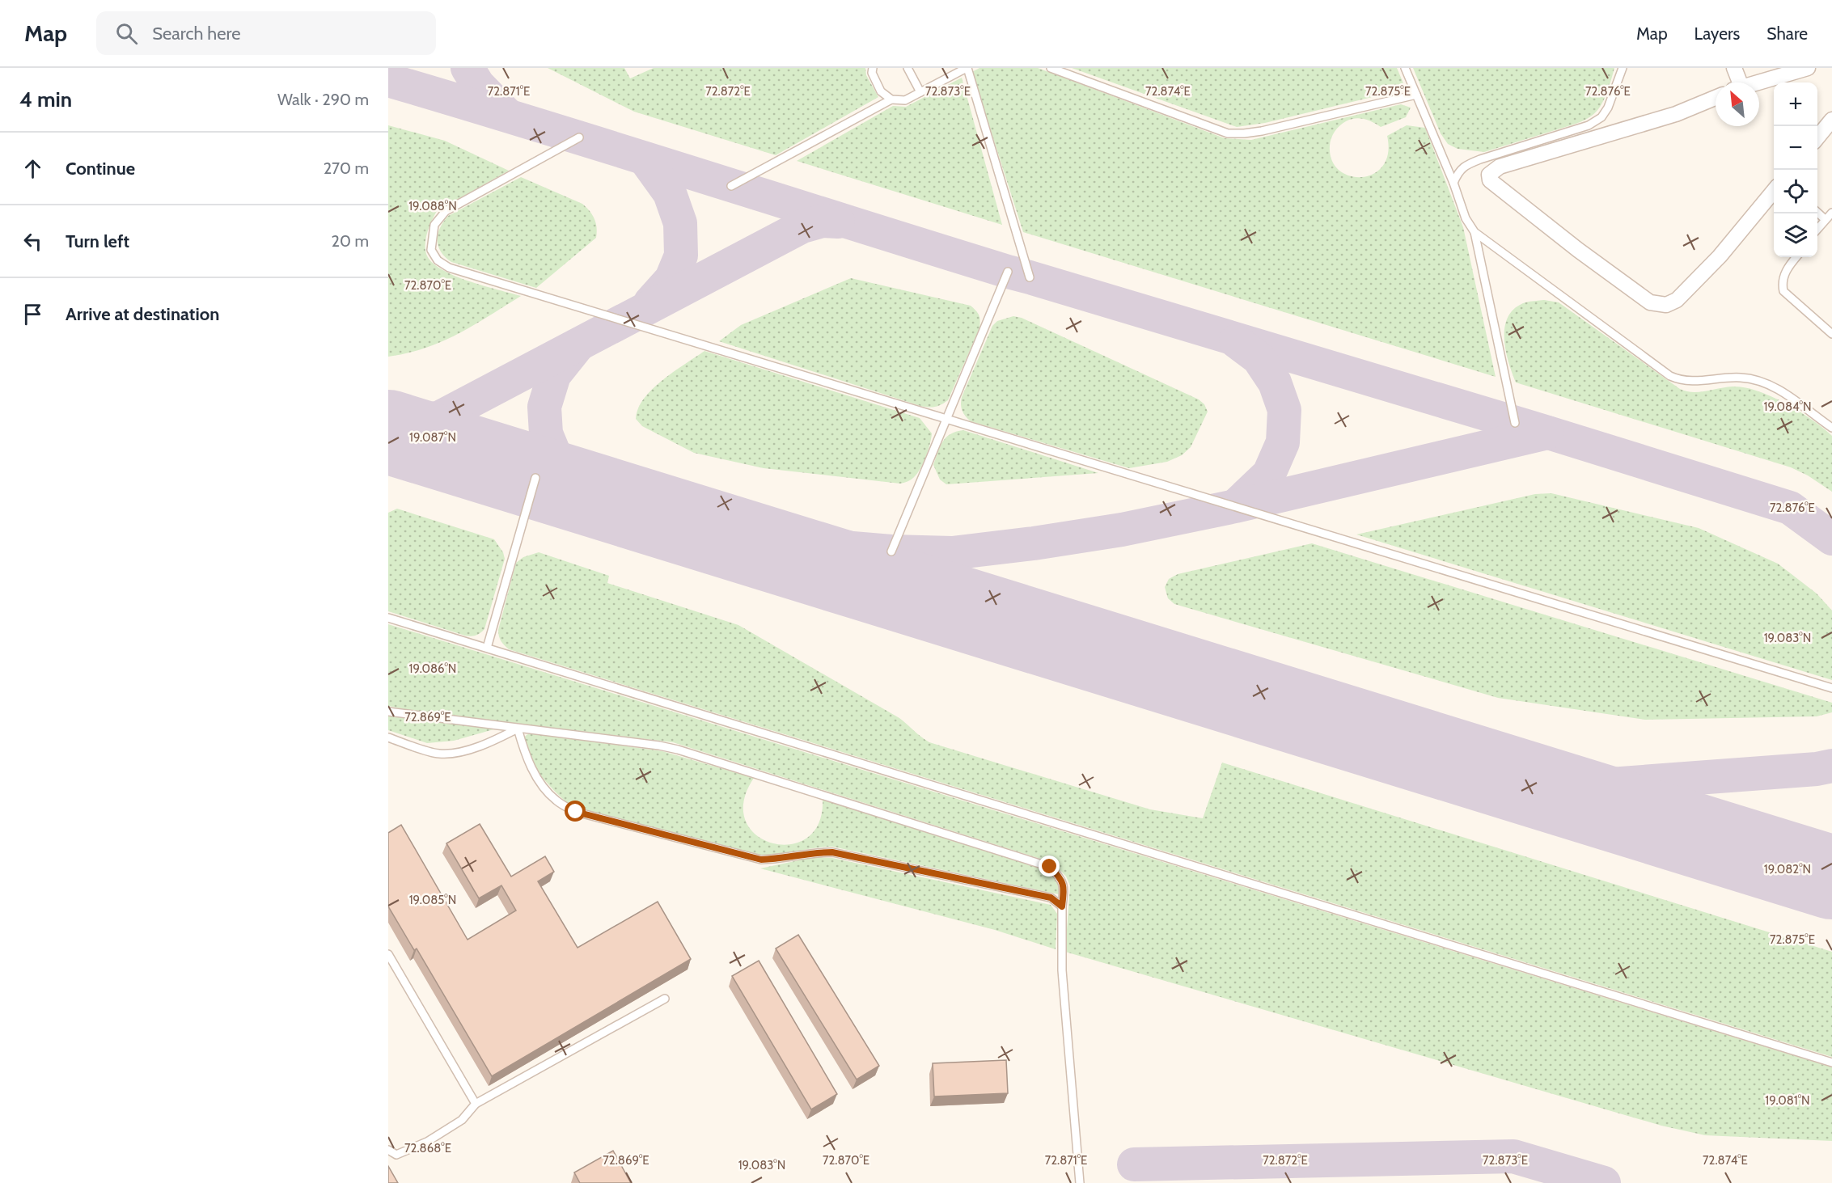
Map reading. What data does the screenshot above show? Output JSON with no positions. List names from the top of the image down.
{
  "north": "top left",
  "page": {
    "header": "Map",
    "search": "Search here",
    "nav": ["Map", "Layers", "Share"],
    "heading": ["4 min", "Walk · 290 m"],
    "map_buttons": ["+", "−"],
    "list": [
      ["Continue", "270 m"],
      ["Turn left", "20 m"],
      "Arrive at destination"
    ]
  },
  "coordinates": [
    "72.871°E",
    "72.872°E",
    "72.873°E",
    "72.874°E",
    "72.875°E",
    "72.876°E",
    "19.088°N",
    "72.870°E",
    "19.084°N",
    "19.087°N",
    "19.083°N",
    "19.086°N",
    "72.869°E",
    "19.082°N",
    "19.085°N",
    "19.081°N",
    "72.868°E"
  ]
}
